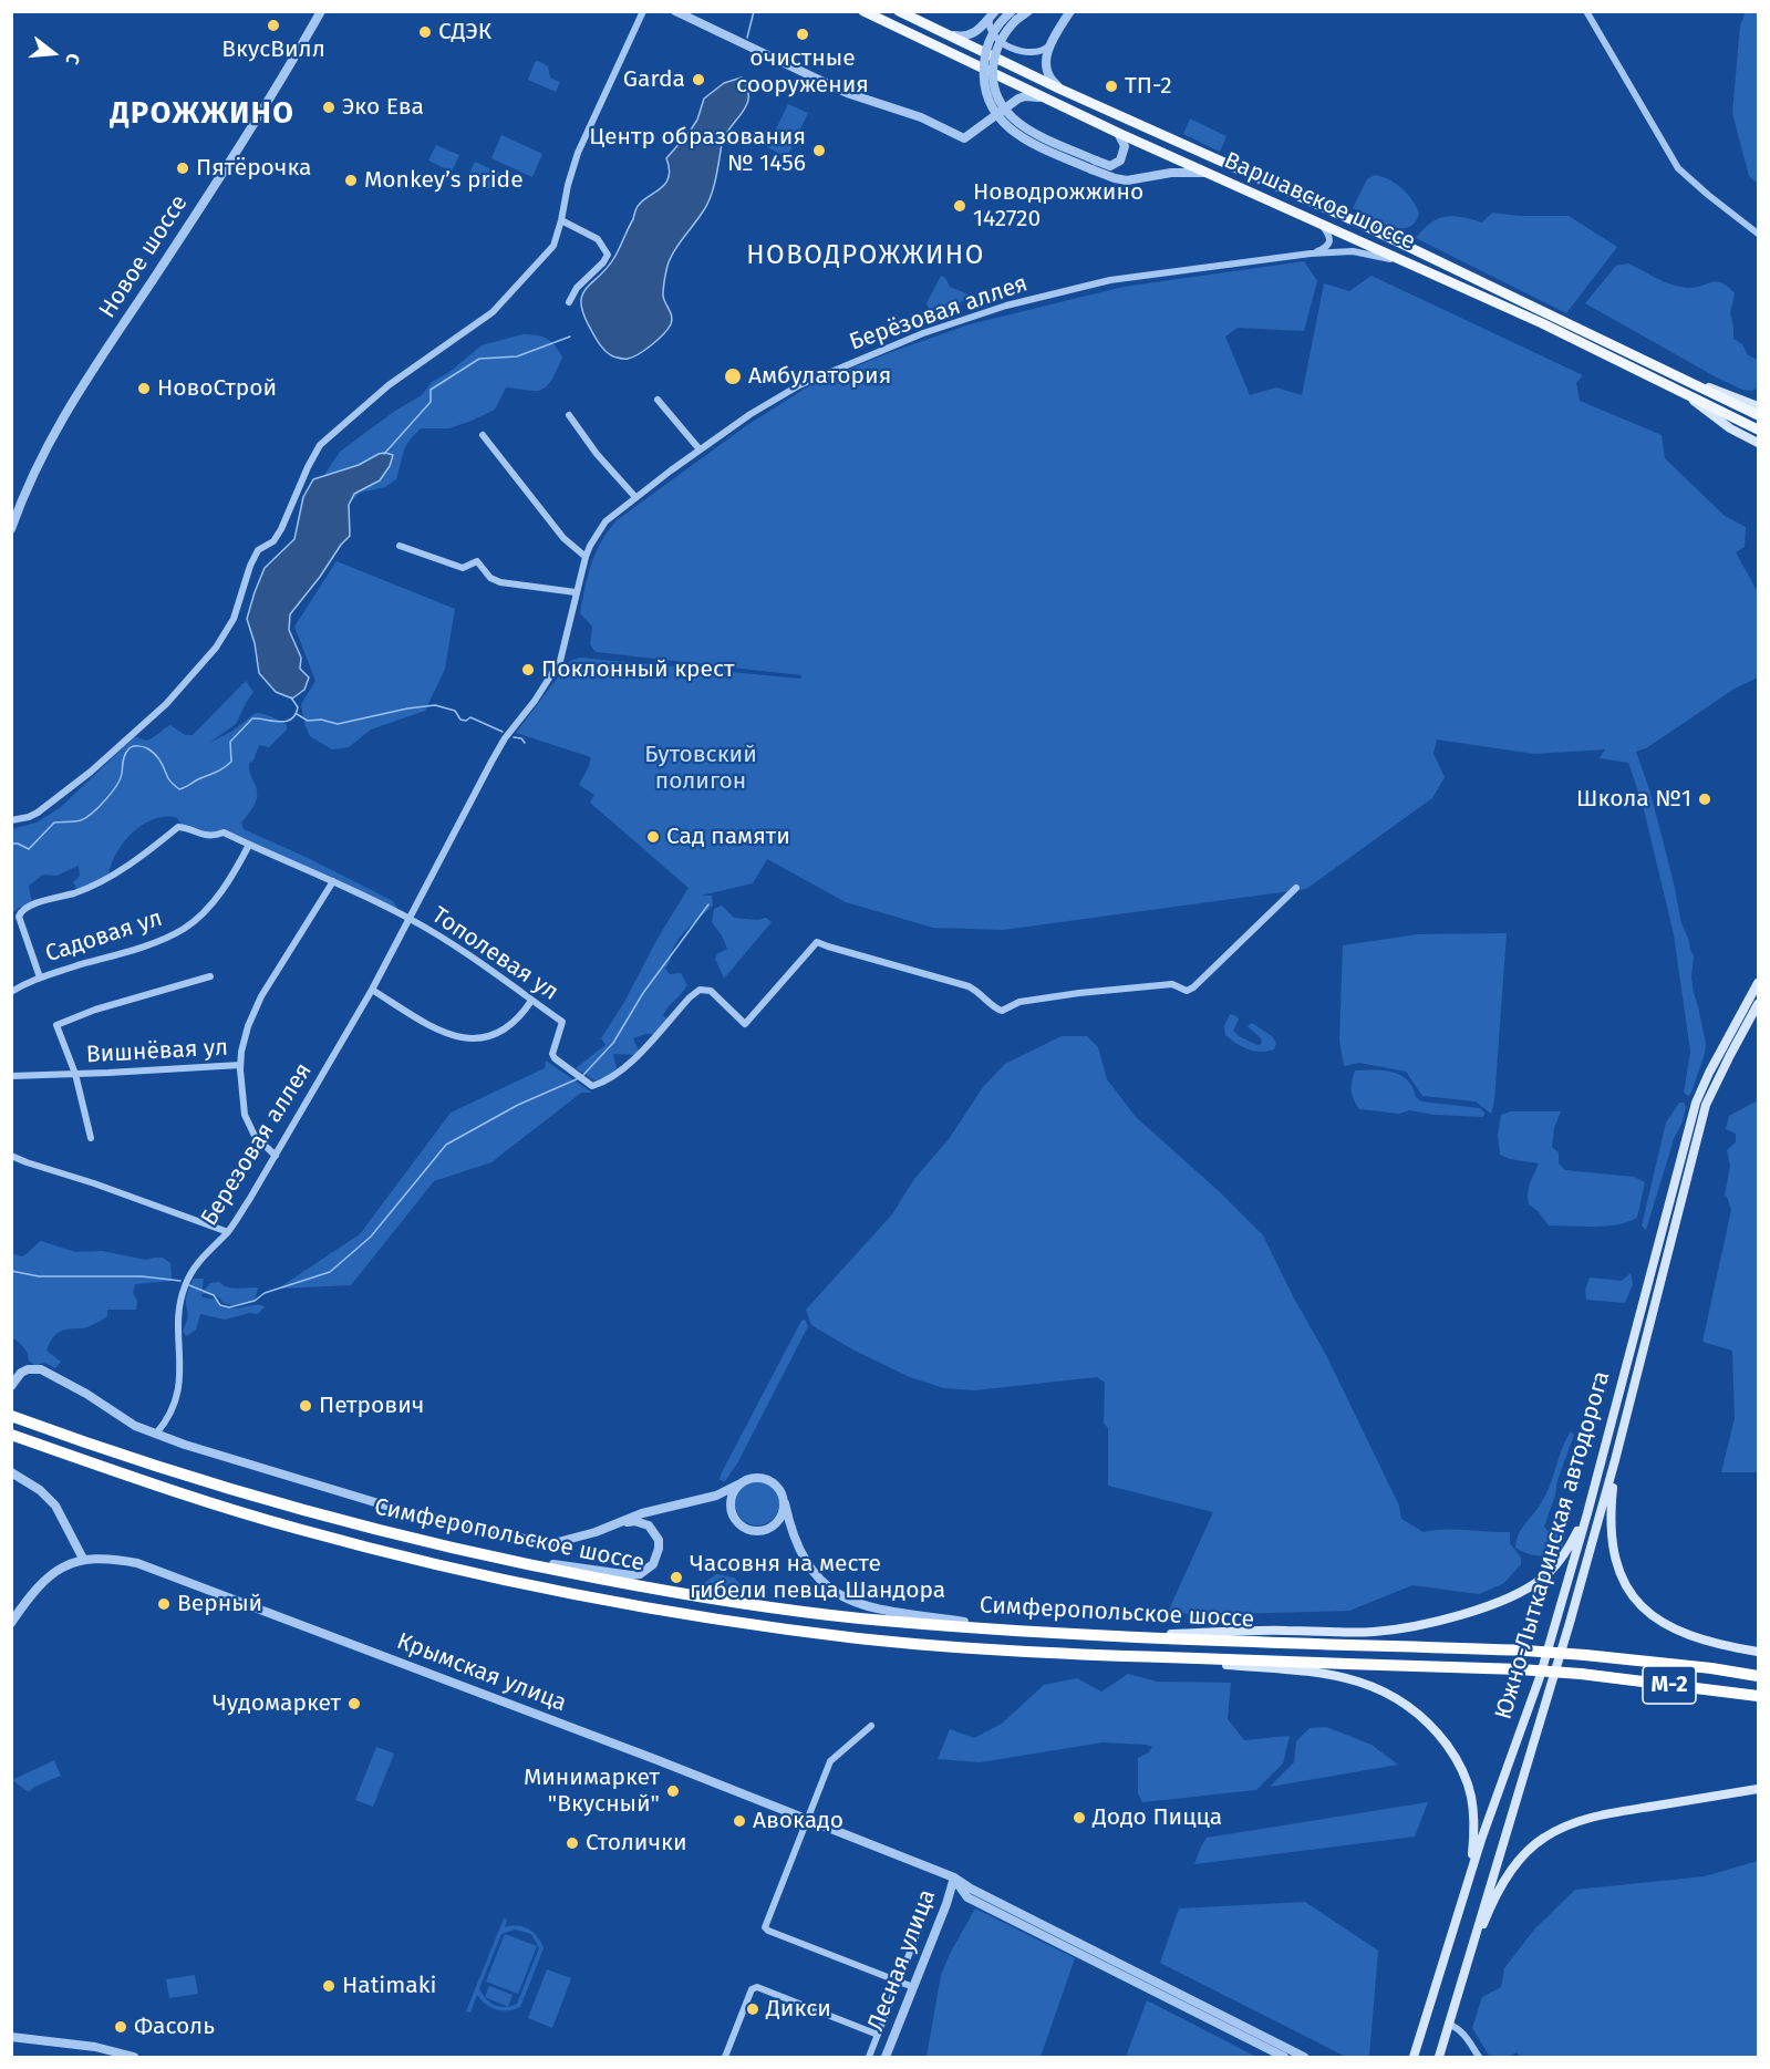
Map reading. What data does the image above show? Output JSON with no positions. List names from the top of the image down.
{
  "streets": {
    "highway": ["Симферопольское шоссе", "М-2"],
    "main road": ["Варшавское шоссе", "Южно-Лыткаринская автодорога"],
    "street": [
      "Новое шоссе",
      "Берёзовая аллея",
      "Садовая ул",
      "Тополевая ул",
      "Вишнёвая ул",
      "Березовая аллея",
      "Крымская улица",
      "Лесная улица"
    ]
  },
  "crossings": [
    ["Варшавское шоссе", "Берёзовая аллея"],
    ["Берёзовая аллея", "Березовая аллея"],
    ["Садовая ул", "Тополевая ул"],
    ["Тополевая ул", "Березовая аллея"],
    ["Крымская улица", "Лесная улица"]
  ],
  "districts": ["ДРОЖЖИНО", "НОВОДРОЖЖИНО"],
  "parks": ["Бутовский полигон"],
  "places": [
    "ВкусВилл",
    "СДЭК",
    "очистные сооружения",
    "Garda",
    "ТП-2",
    "Эко Ева",
    "Центр образования № 1456",
    "Пятёрочка",
    "Monkey’s pride",
    "Новодрожжино 142720",
    "Амбулатория",
    "НовоСтрой",
    "Поклонный крест",
    "Школа №1",
    "Сад памяти",
    "Петрович",
    "Часовня на месте гибели певца Шандора",
    "Верный",
    "Чудомаркет",
    "Минимаркет \"Вкусный\"",
    "Додо Пицца",
    "Авокадо",
    "Столички",
    "Hatimaki",
    "Дикси",
    "Фасоль"
  ],
  "north": "right"
}
